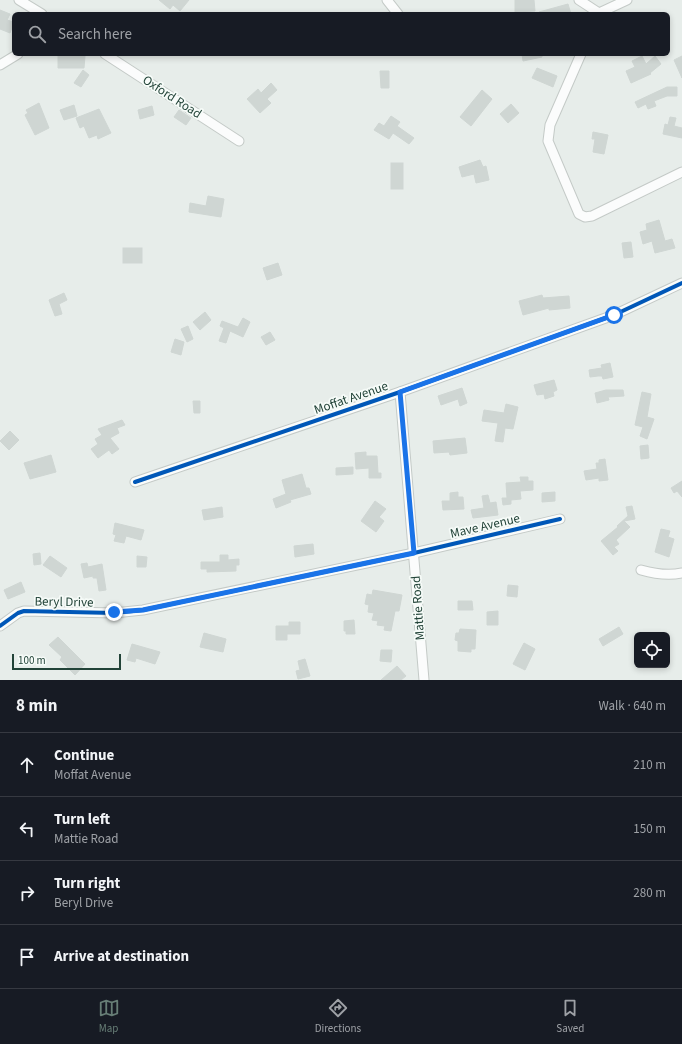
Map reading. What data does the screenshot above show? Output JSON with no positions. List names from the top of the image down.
{
  "streets": {
    "street": [
      "Oxford Road",
      "Moffat Avenue",
      "Mave Avenue",
      "Beryl Drive",
      "Mattie Road"
    ]
  },
  "crossings": [
    ["Moffat Avenue", "Mattie Road"],
    ["Mave Avenue", "Beryl Drive"],
    ["Mave Avenue", "Mattie Road"],
    ["Beryl Drive", "Mattie Road"]
  ],
  "scale_bar": "100 m",
  "page": {
    "search": "Search here",
    "scale": "100 m",
    "heading": ["8 min", "Walk · 640 m"],
    "list": [
      ["Continue", "Moffat Avenue", "210 m"],
      ["Turn left", "Mattie Road", "150 m"],
      ["Turn right", "Beryl Drive", "280 m"],
      "Arrive at destination"
    ],
    "nav": ["Map", "Directions", "Saved"]
  }
}
